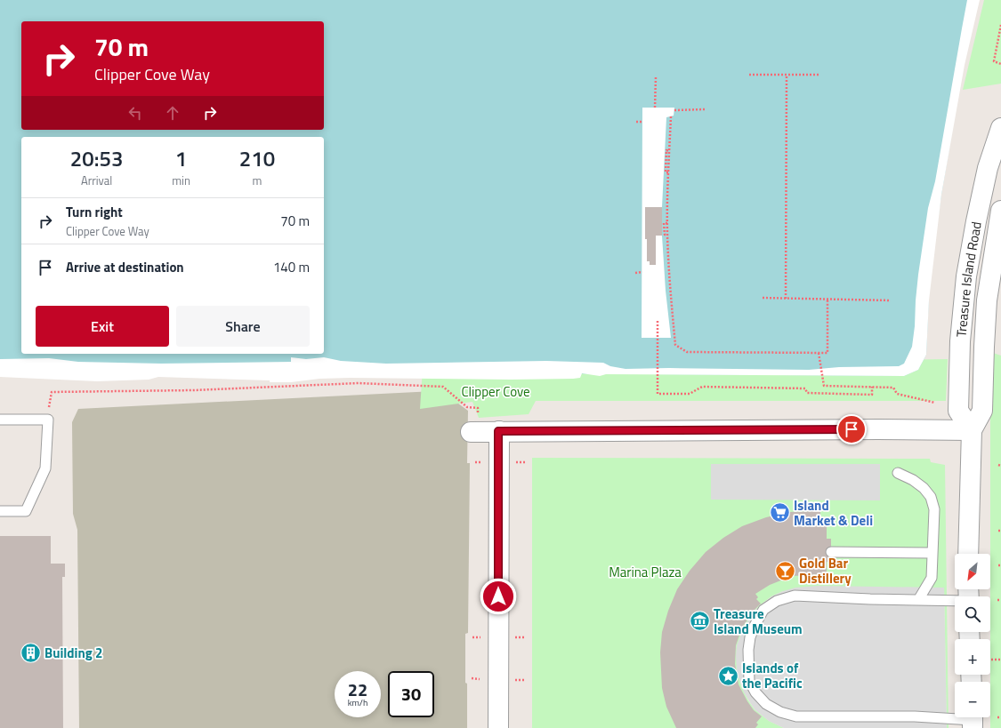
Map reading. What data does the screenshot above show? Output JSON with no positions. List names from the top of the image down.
{
  "streets": {
    "street": ["Treasure Island Road"]
  },
  "parks": ["Clipper Cove", "Marina Plaza"],
  "places": {
    "supermarket": ["Island Market & Deli"],
    "bar": ["Gold Bar Distillery"],
    "museum": ["Treasure Island Museum"],
    "building": ["Building 2"],
    "place": ["Islands of the Pacific"]
  },
  "north": "bottom left",
  "page": {
    "turn": ["70 m", "Clipper Cove Way"],
    "eta": [
      "20:53",
      "Arrival",
      "1",
      "min",
      "210",
      "m"
    ],
    "list": [
      {
        "name": "Turn right",
        "note": "Clipper Cove Way",
        "value": "70 m"
      },
      {
        "name": "Arrive at destination",
        "value": "140 m"
      }
    ],
    "buttons": ["Exit", "Share"],
    "map_buttons": ["+", "−"],
    "speed": "22 km/h",
    "limit": "30"
  }
}
